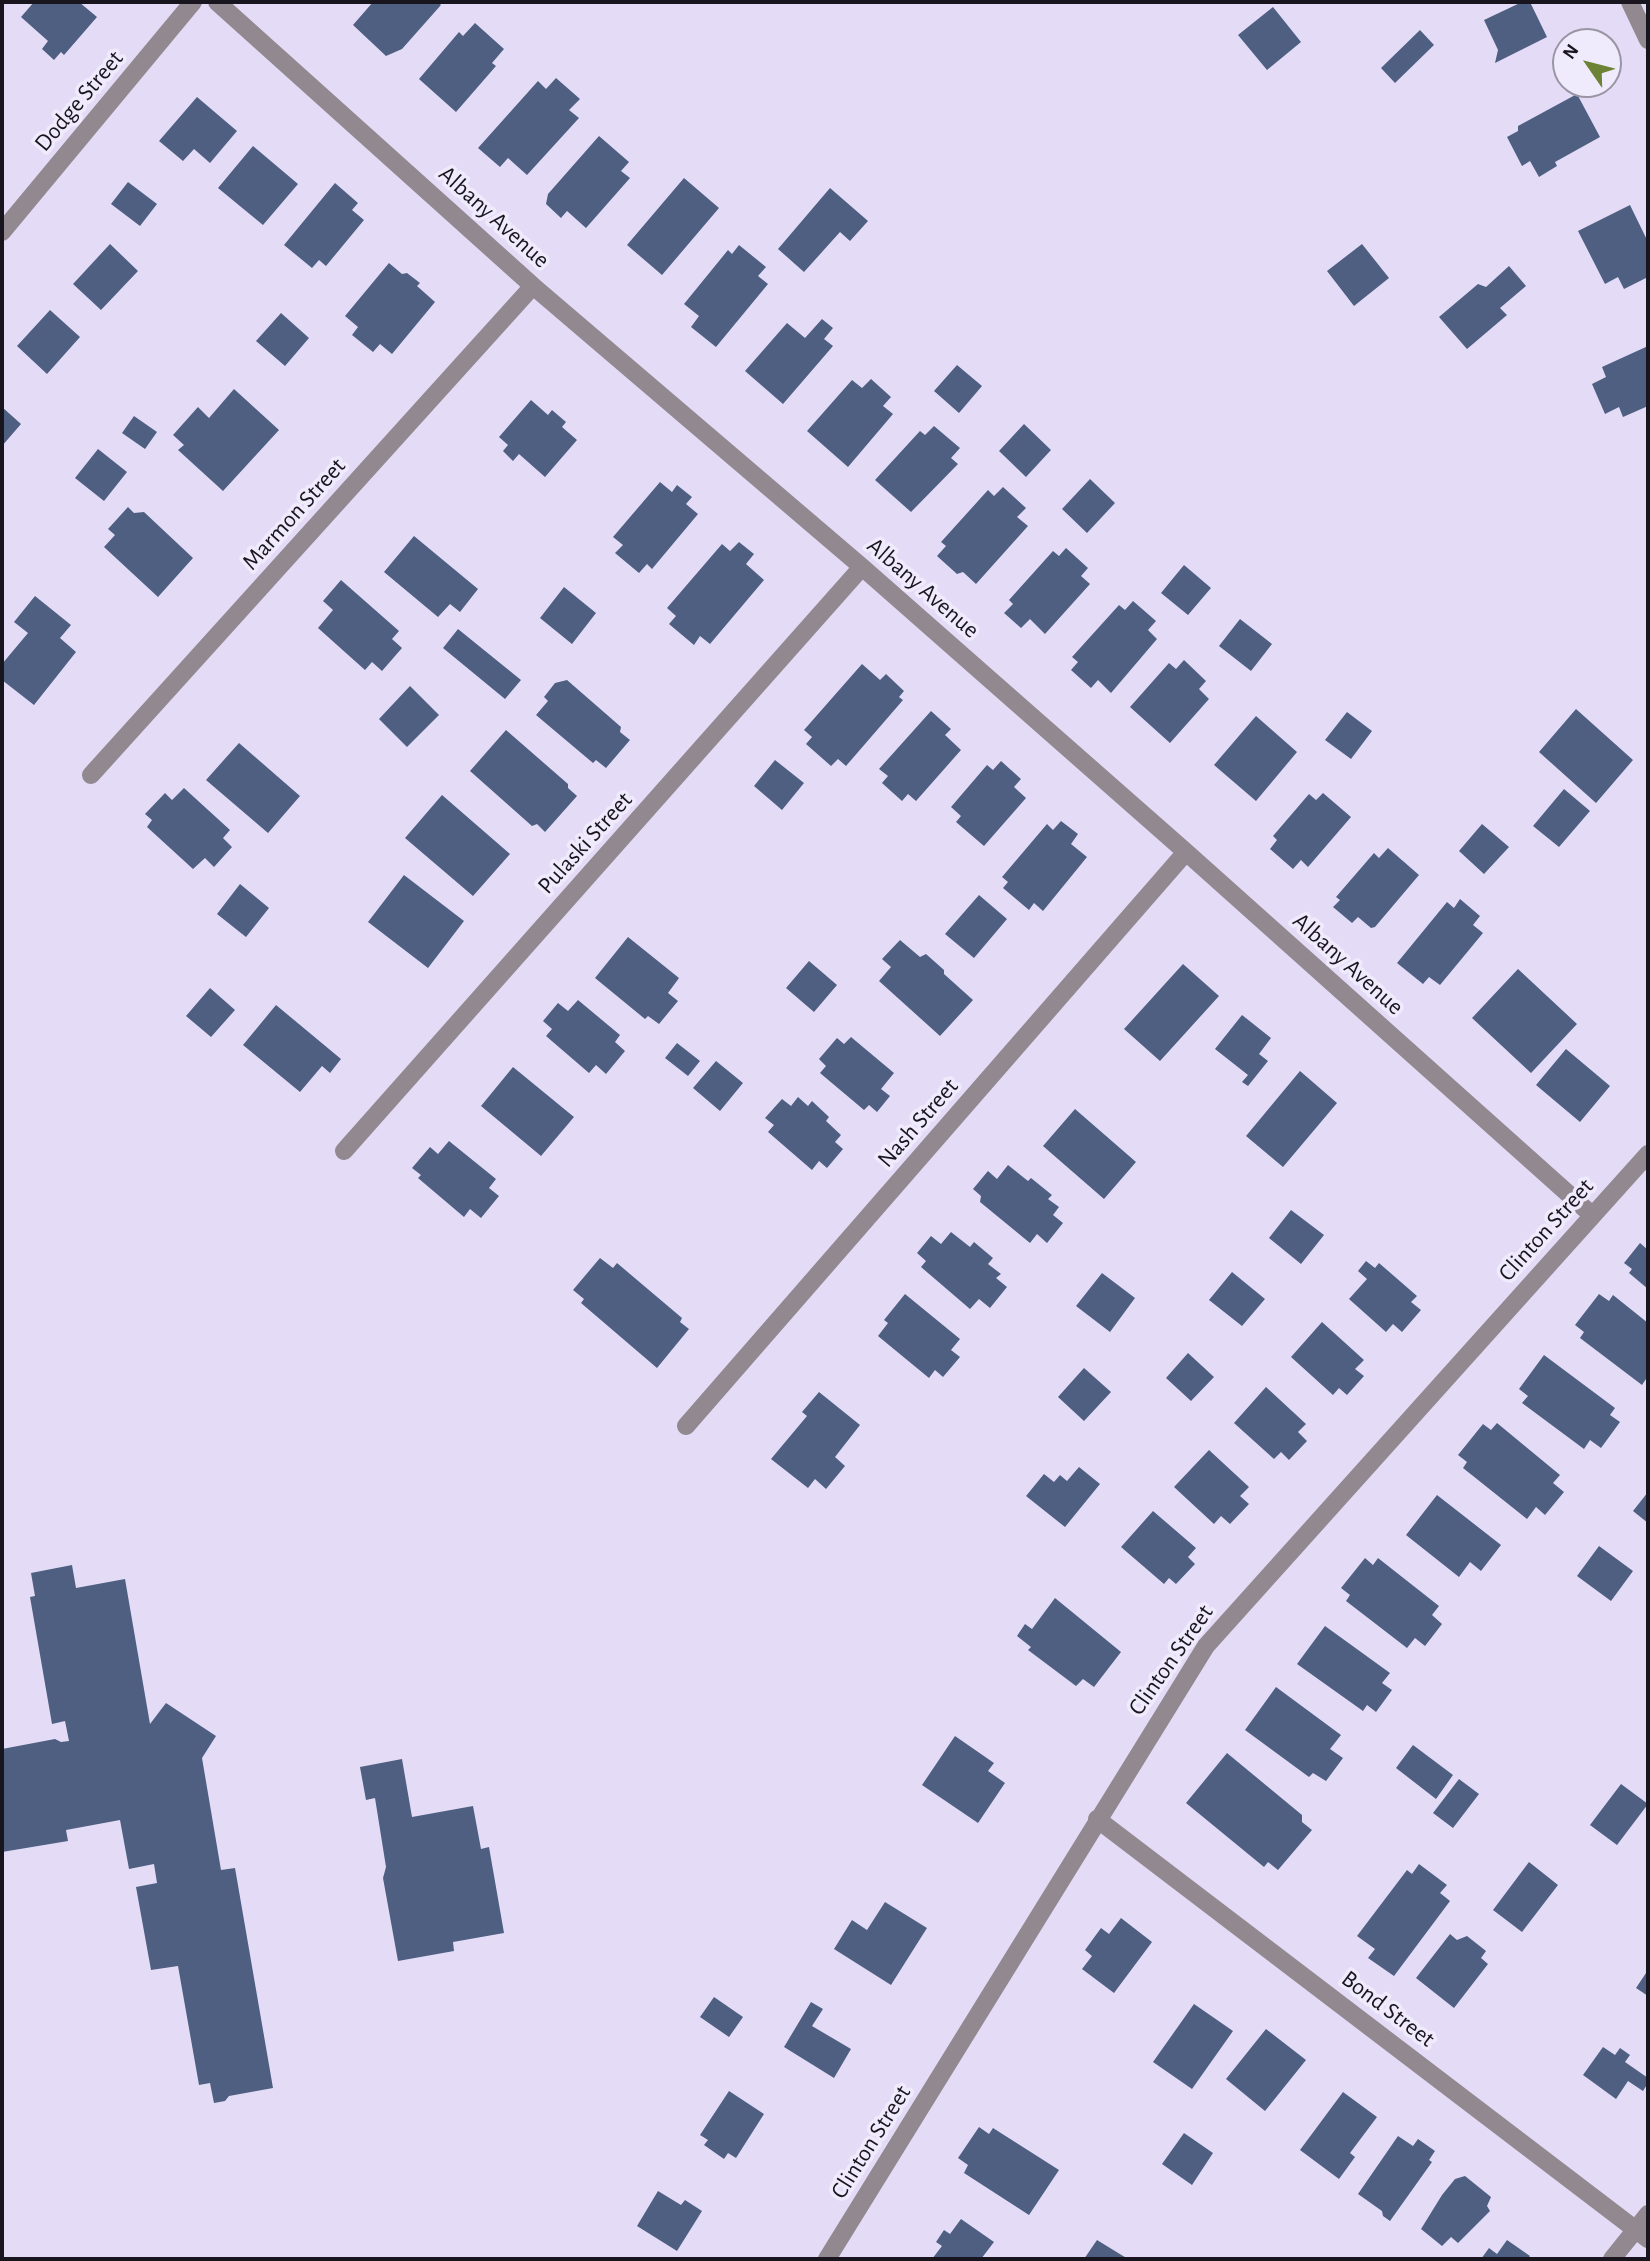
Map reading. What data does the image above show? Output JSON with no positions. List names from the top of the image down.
{
  "streets": {
    "street": [
      "Dodge Street",
      "Albany Avenue",
      "Marmon Street",
      "Pulaski Street",
      "Nash Street",
      "Clinton Street",
      "Bond Street"
    ]
  },
  "crossings": [
    ["Albany Avenue", "Marmon Street"],
    ["Albany Avenue", "Pulaski Street"],
    ["Albany Avenue", "Nash Street"],
    ["Albany Avenue", "Clinton Street"],
    ["Clinton Street", "Bond Street"]
  ],
  "north": "top left"
}
